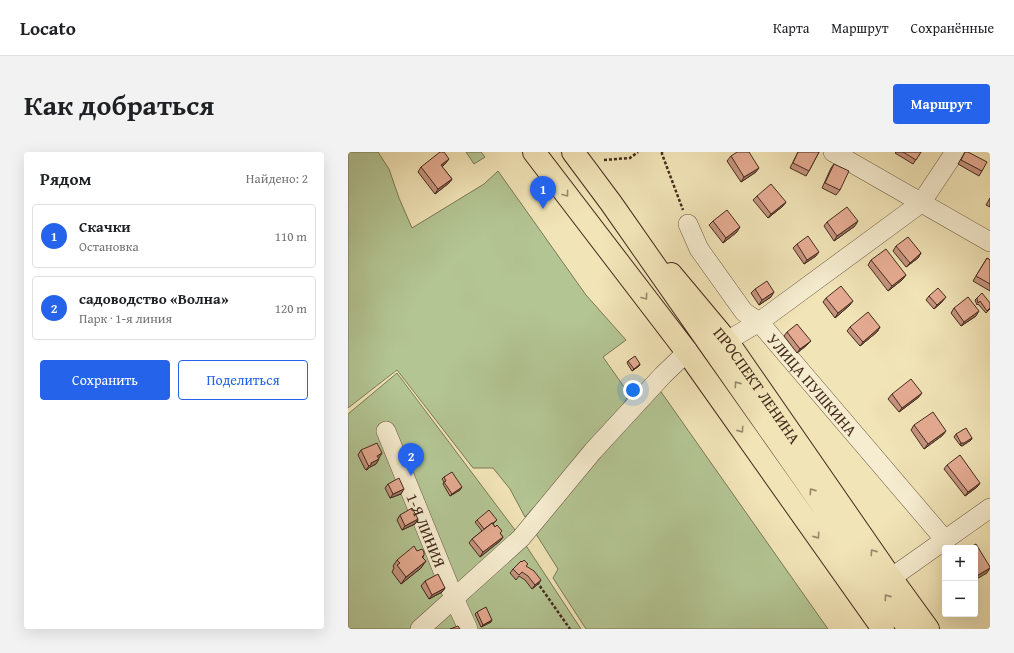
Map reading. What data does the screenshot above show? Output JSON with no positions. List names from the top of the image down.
{
  "streets": {
    "main road": ["ПРОСПЕКТ ЛЕНИНА"],
    "street": ["УЛИЦА ПУШКИНА", "1-Я ЛИНИЯ"]
  },
  "page": {
    "header": "Locato",
    "nav": ["Карта", "Маршрут", "Сохранённые"],
    "title": "Как добраться",
    "buttons": [
      "Маршрут",
      ["Сохранить", "Поделиться"]
    ],
    "heading": ["Рядом", "Найдено: 2"],
    "pins": ["1", "2"],
    "list": [
      {
        "mark": "1",
        "name": "Скачки",
        "note": "Остановка",
        "value": "110 m"
      },
      {
        "mark": "2",
        "name": "садоводство «Волна»",
        "note": "Парк · 1-я линия",
        "value": "120 m"
      }
    ],
    "map_buttons": ["+", "−"]
  }
}
